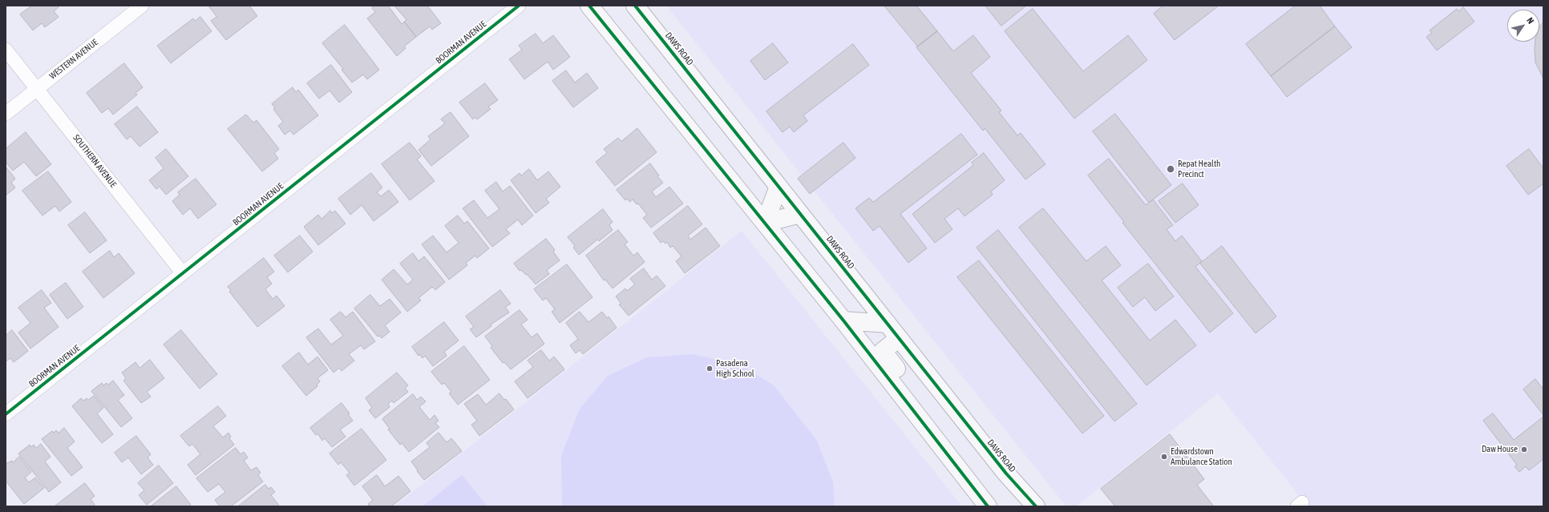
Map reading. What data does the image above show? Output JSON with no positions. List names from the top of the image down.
{
  "streets": {
    "main road": ["DAWS ROAD"],
    "street": ["BOORMAN AVENUE", "WESTERN AVENUE", "SOUTHERN AVENUE"]
  },
  "crossings": [
    ["BOORMAN AVENUE", "SOUTHERN AVENUE"],
    ["WESTERN AVENUE", "SOUTHERN AVENUE"]
  ],
  "places": [
    "Repat Health Precinct",
    "Pasadena High School",
    "Daw House",
    "Edwardstown Ambulance Station"
  ],
  "north": "top right"
}
